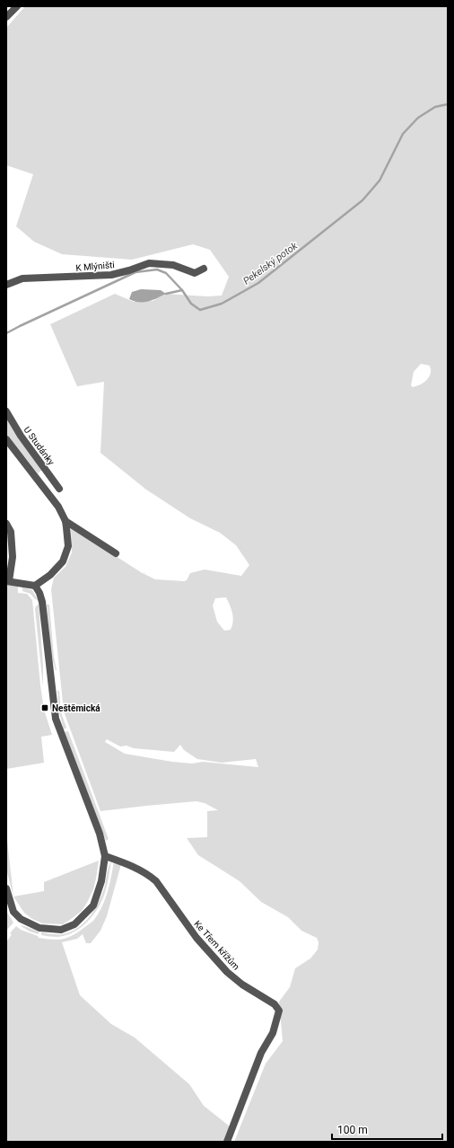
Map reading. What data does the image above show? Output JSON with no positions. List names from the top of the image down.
{
  "streets": {
    "street": ["K Mlýništi", "U Studánky", "Ke Třem křížům"]
  },
  "water": ["Pekelský potok"],
  "places": {
    "transit": ["Neštěmická"]
  },
  "scale_bar": "100 m"
}
